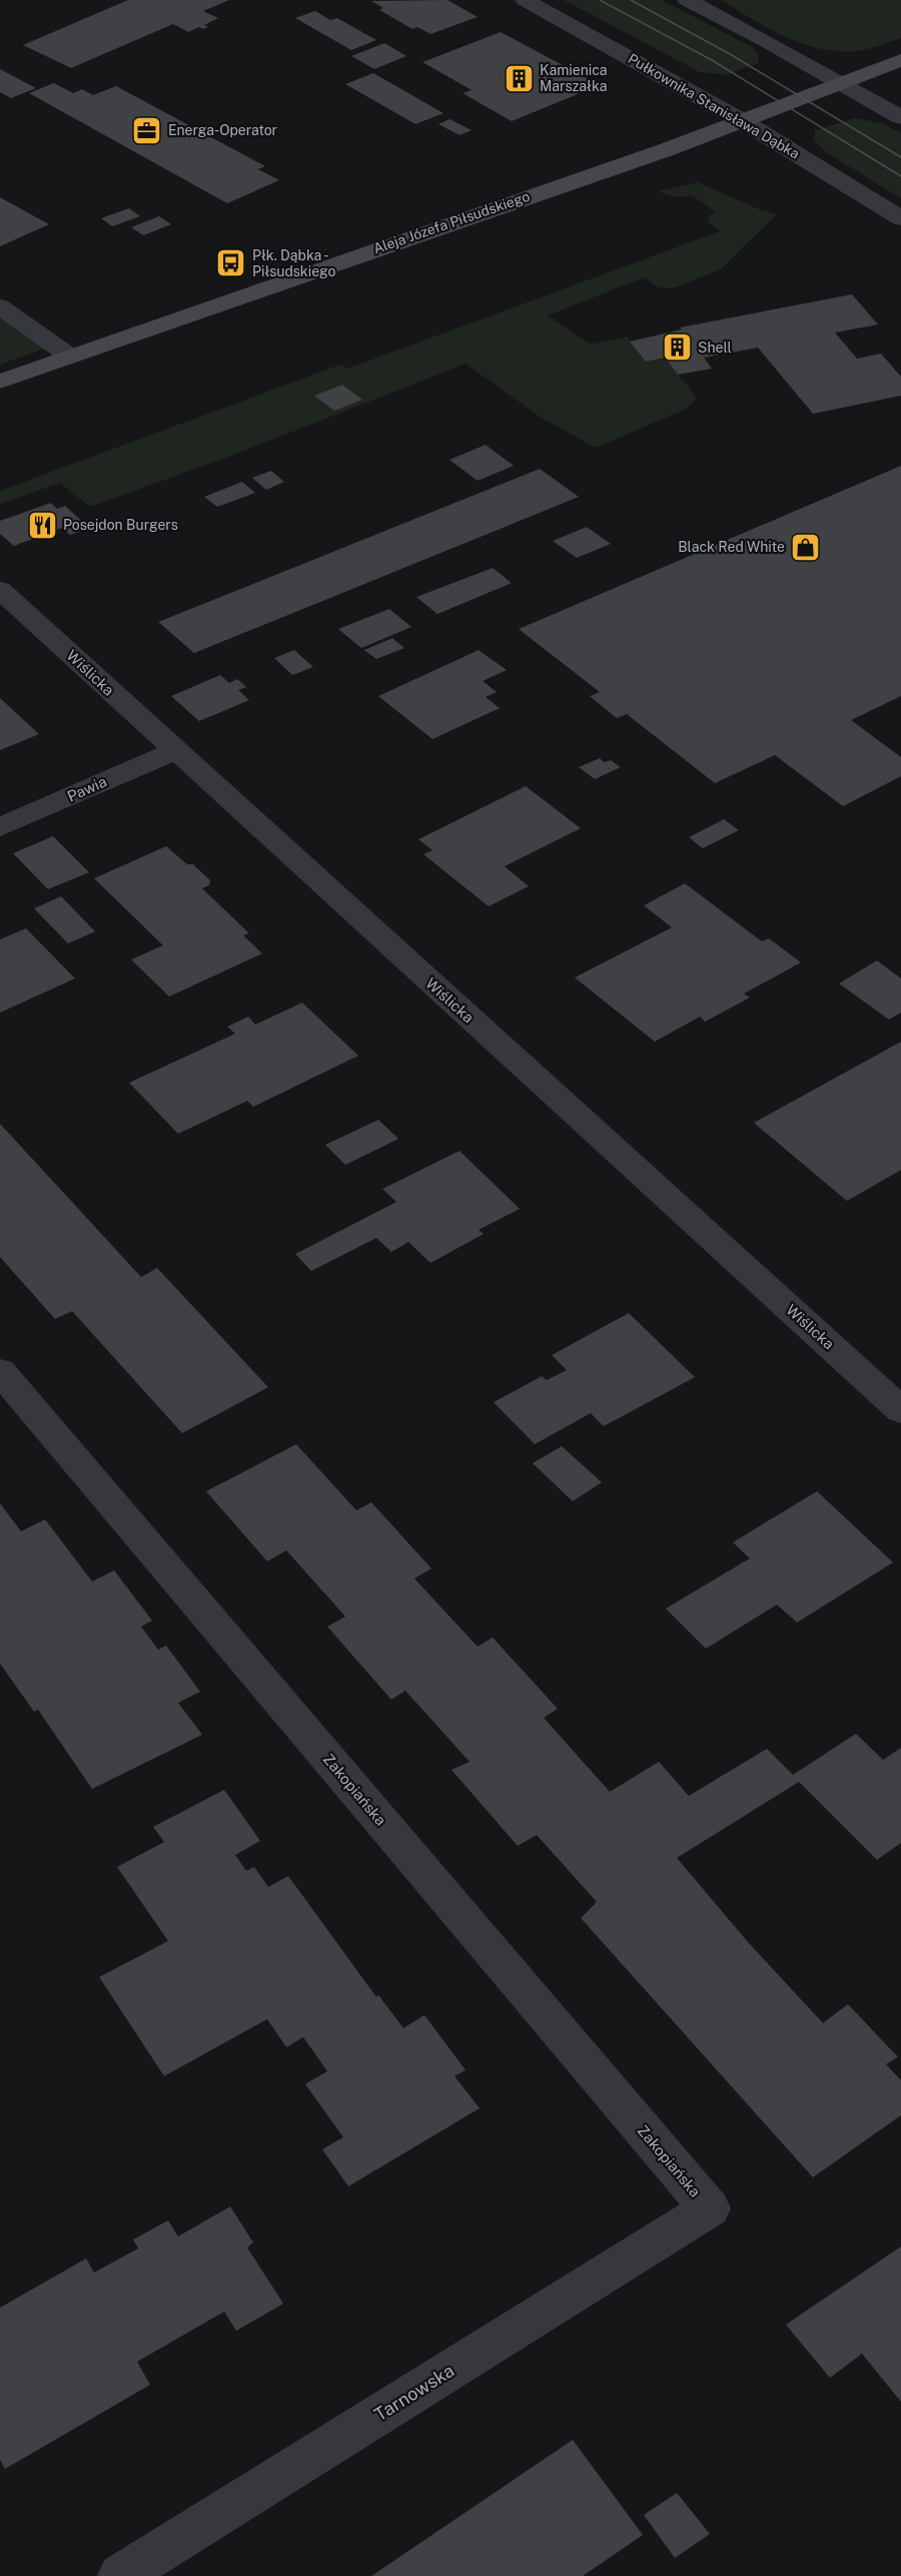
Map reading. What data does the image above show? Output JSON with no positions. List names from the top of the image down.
{
  "streets": {
    "main road": ["Aleja Józefa Piłsudskiego"],
    "street": [
      "Pułkownika Stanisława Dąbka",
      "Wiślicka",
      "Pawia",
      "Zakopiańska",
      "Tarnowska"
    ]
  },
  "crossings": [
    ["Pułkownika Stanisława Dąbka", "Aleja Józefa Piłsudskiego"],
    ["Wiślicka", "Pawia"],
    ["Zakopiańska", "Tarnowska"]
  ],
  "places": {
    "building": ["Kamienica Marszałka", "Shell"],
    "office": ["Energa-Operator"],
    "bus stop": ["Płk. Dąbka - Piłsudskiego"],
    "restaurant": ["Posejdon Burgers"],
    "shop": ["Black Red White"]
  }
}
